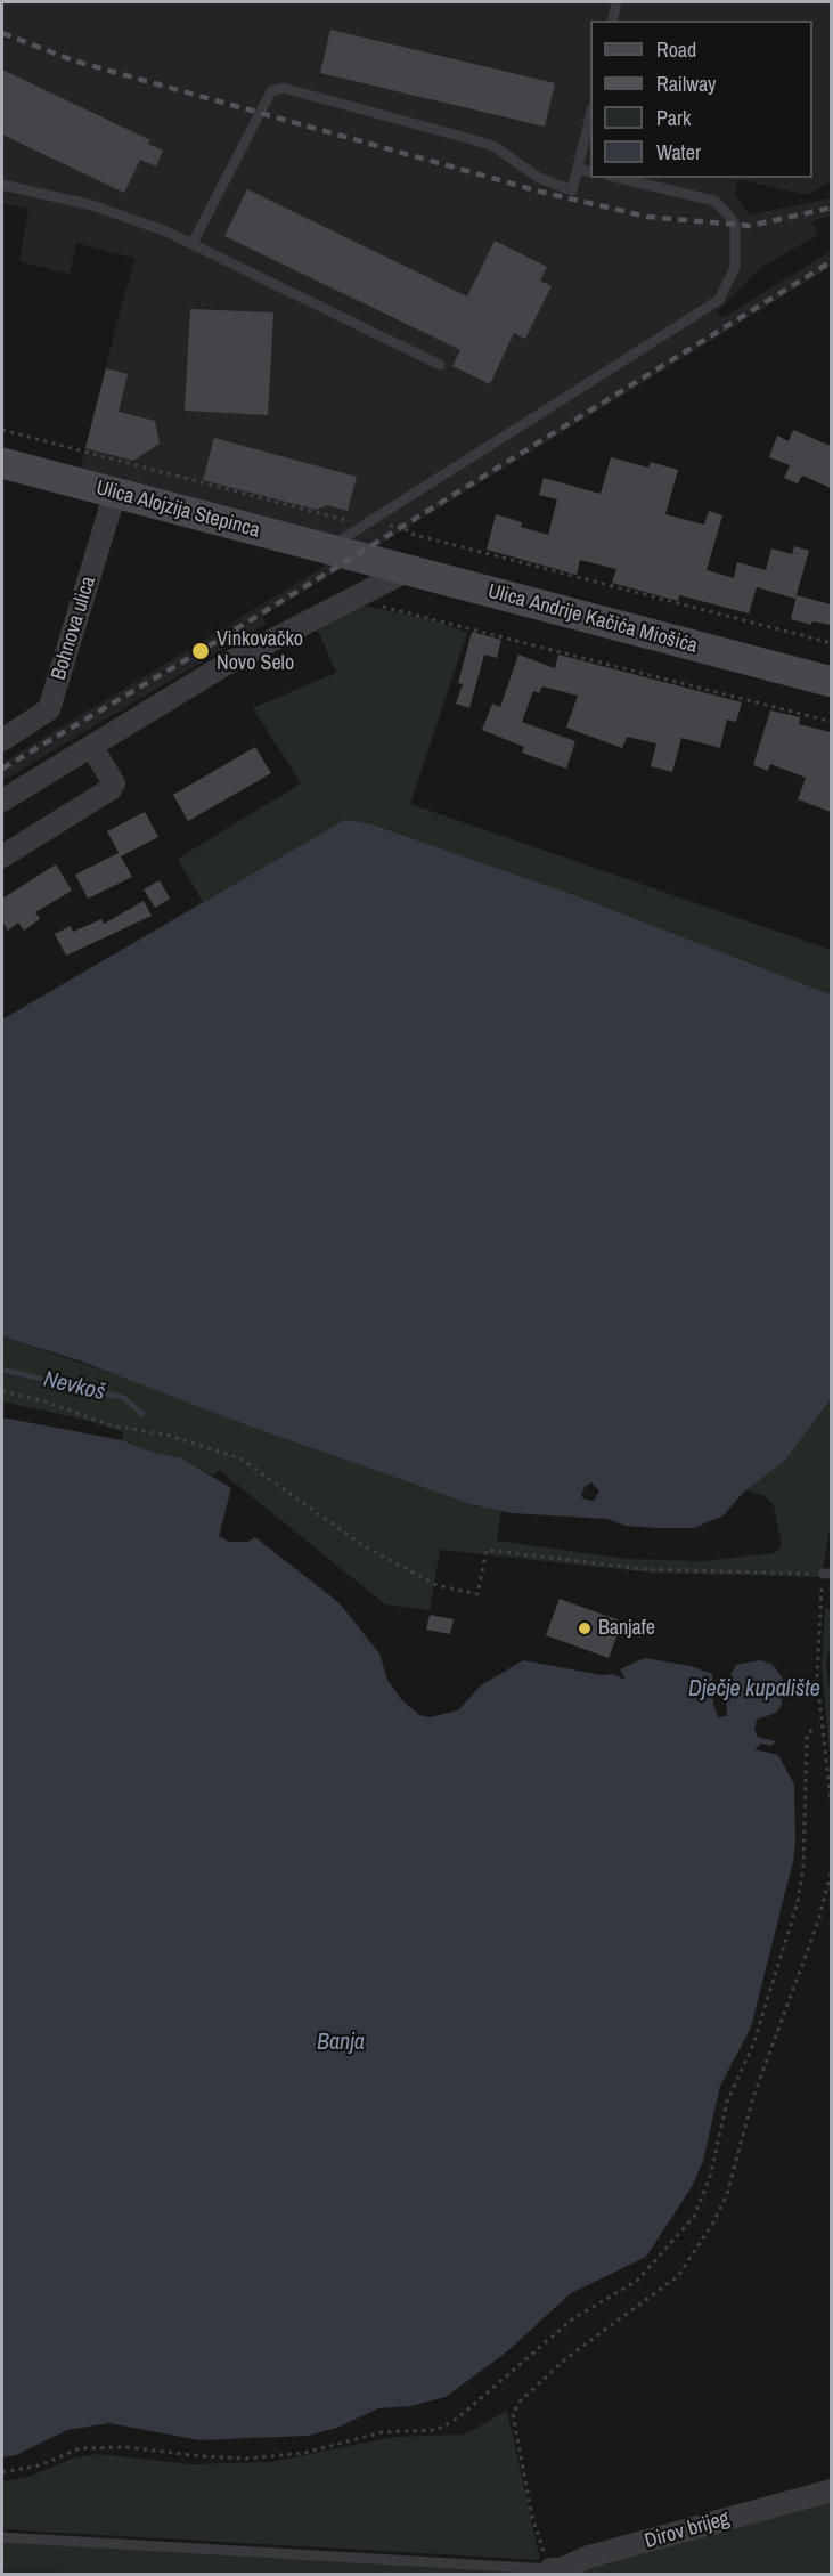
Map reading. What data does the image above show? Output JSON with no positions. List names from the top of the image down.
{
  "streets": {
    "main road": ["Ulica Alojzija Stepinca", "Ulica Andrije Kačića Miošića"],
    "street": ["Bohnova ulica", "Dirov brijeg"]
  },
  "crossings": [
    ["Ulica Alojzija Stepinca", "Ulica Andrije Kačića Miošića"],
    ["Ulica Alojzija Stepinca", "Bohnova ulica"]
  ],
  "water": ["Nevkoš", "Dječje kupalište", "Banja"],
  "places": ["Vinkovačko Novo Selo", "Banjafe"],
  "legend": [
    "Road",
    "Railway",
    "Park",
    "Water"
  ]
}
